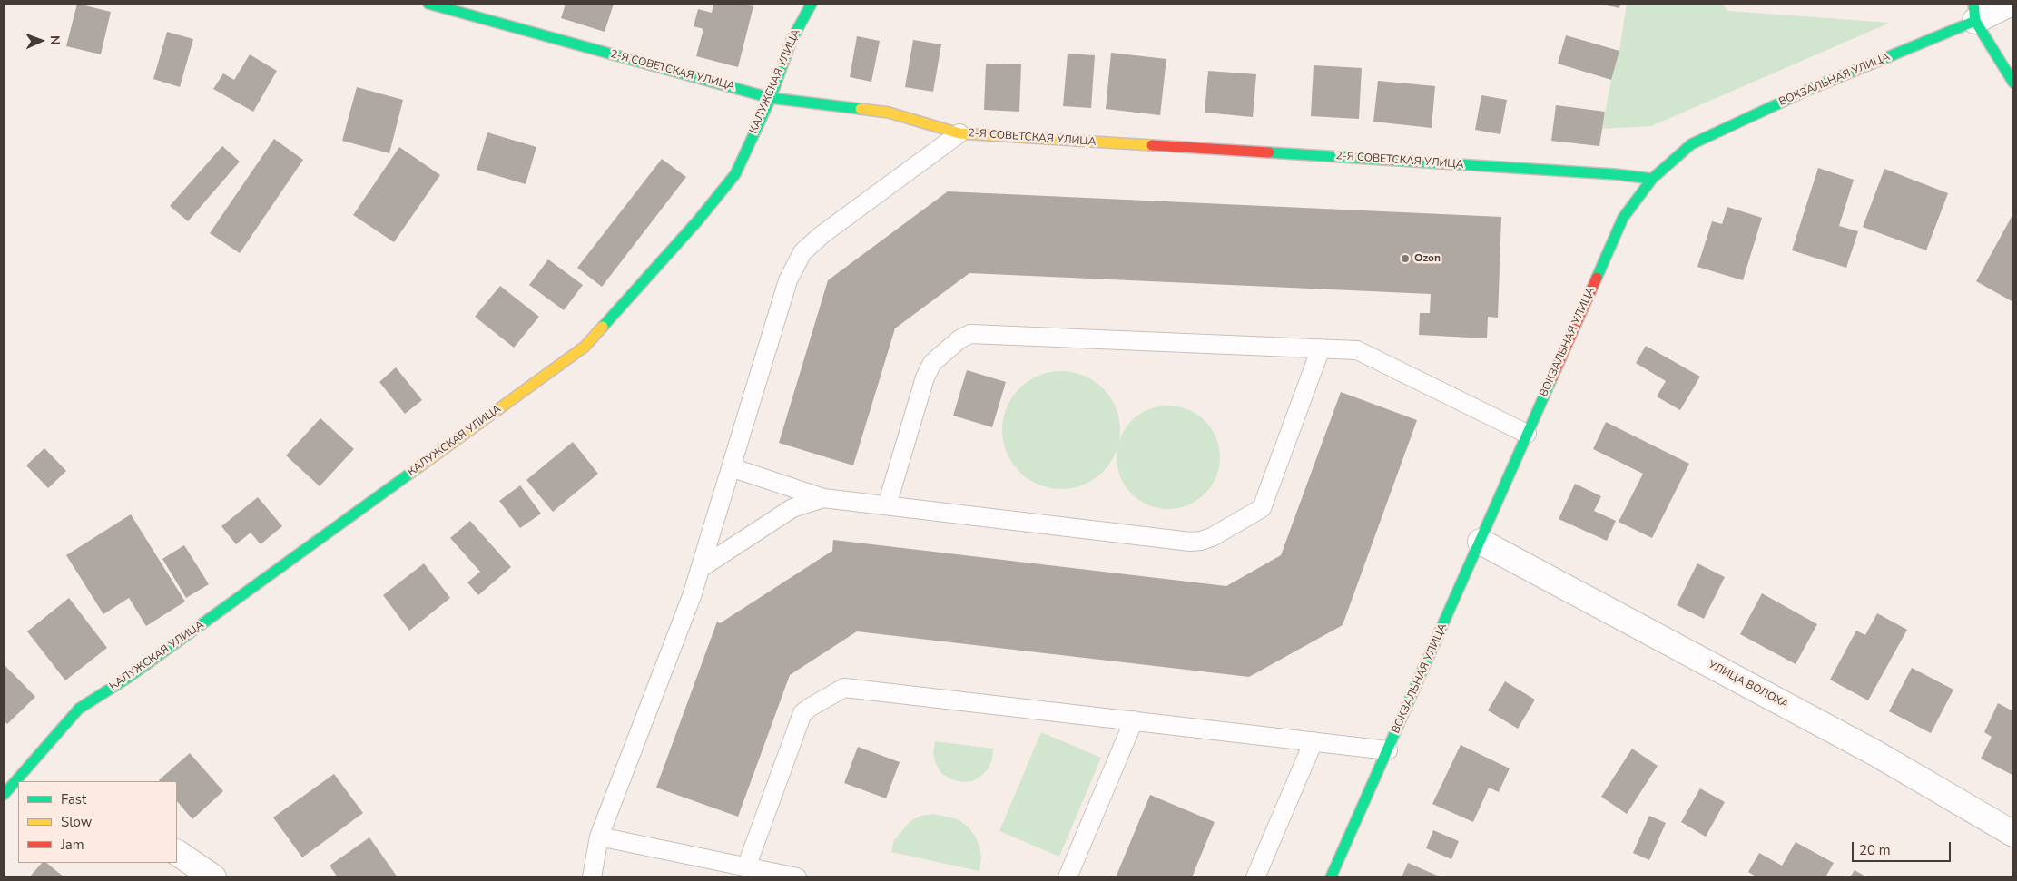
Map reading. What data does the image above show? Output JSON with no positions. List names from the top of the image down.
{
  "streets": {
    "street": [
      "2-Я СОВЕТСКАЯ УЛИЦА",
      "ВОКЗАЛЬНАЯ УЛИЦА",
      "КАЛУЖСКАЯ УЛИЦА",
      "УЛИЦА ВОЛОХА"
    ]
  },
  "crossings": [
    ["2-Я СОВЕТСКАЯ УЛИЦА", "ВОКЗАЛЬНАЯ УЛИЦА"],
    ["2-Я СОВЕТСКАЯ УЛИЦА", "КАЛУЖСКАЯ УЛИЦА"],
    ["ВОКЗАЛЬНАЯ УЛИЦА", "УЛИЦА ВОЛОХА"]
  ],
  "places": ["Ozon"],
  "legend": ["Fast", "Slow", "Jam"],
  "scale_bar": "20 m",
  "north": "right"
}
